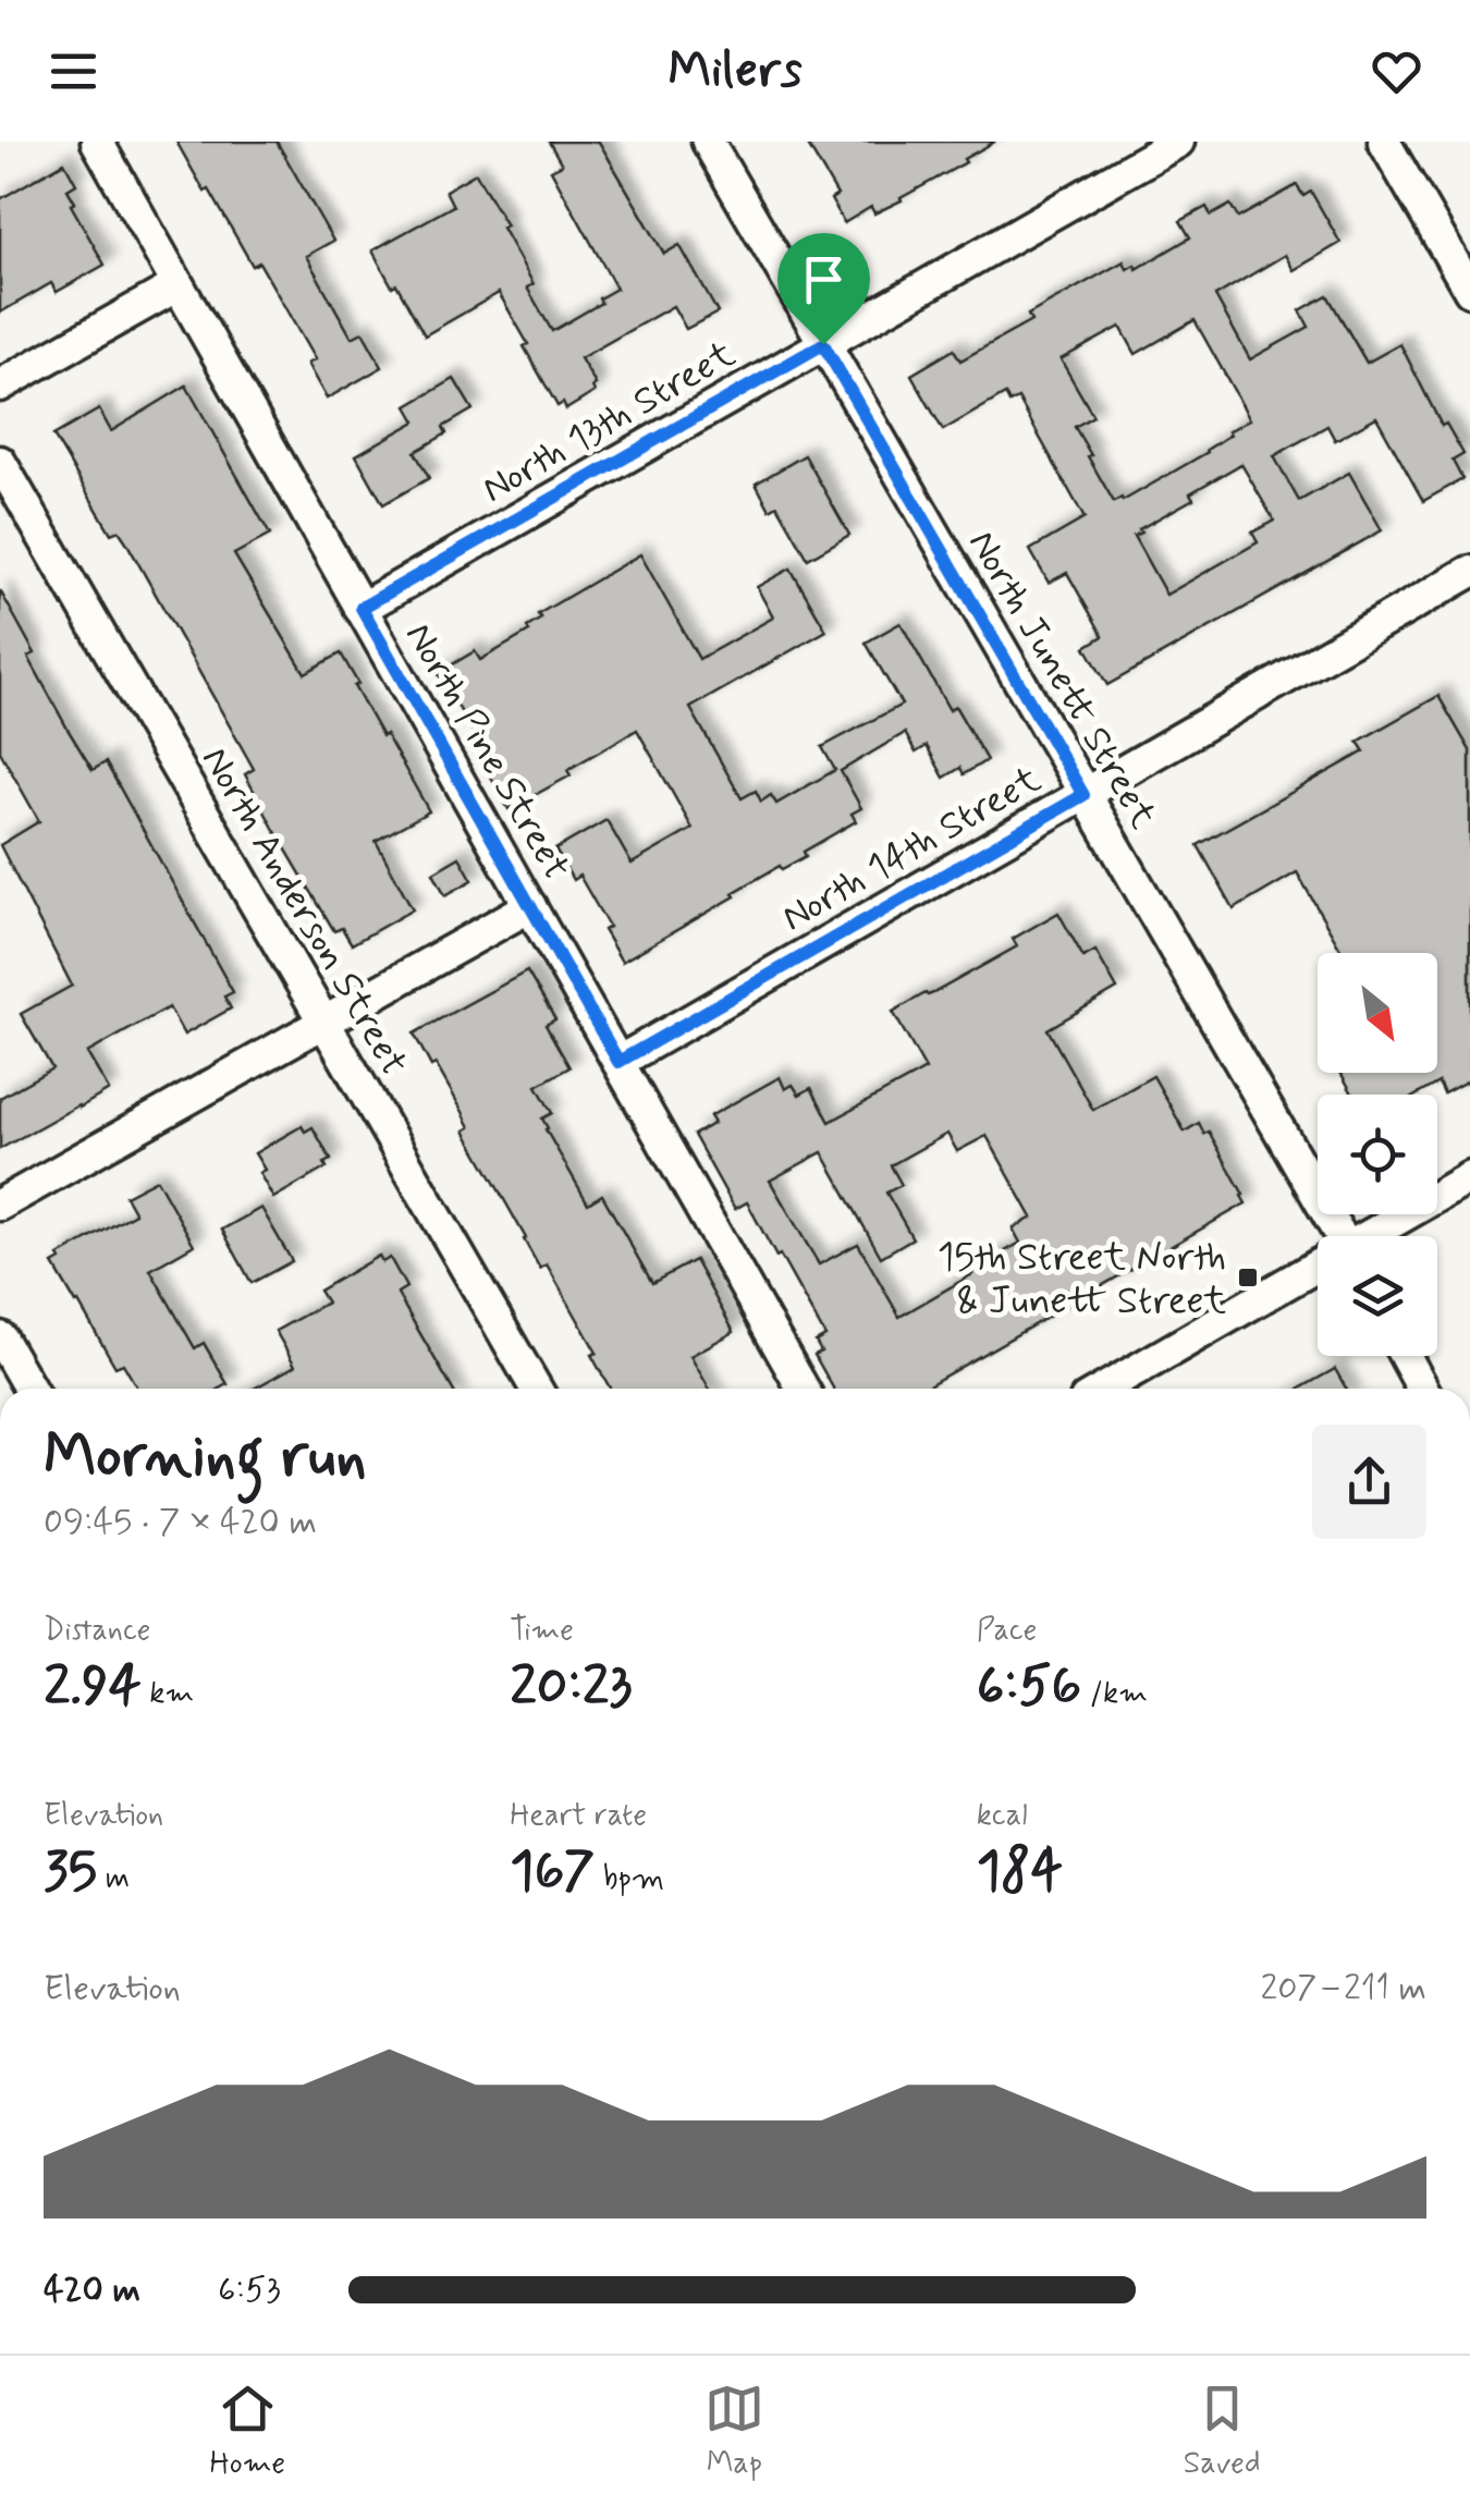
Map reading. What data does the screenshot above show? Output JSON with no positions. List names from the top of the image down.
{
  "streets": {
    "street": [
      "North 13th Street",
      "North Junett Street",
      "North Pine Street",
      "North 14th Street",
      "North Anderson Street"
    ]
  },
  "crossings": [
    ["North 13th Street", "North Junett Street"],
    ["North 13th Street", "North Pine Street"],
    ["North Junett Street", "North 14th Street"],
    ["North Pine Street", "North 14th Street"]
  ],
  "places": {
    "transit": ["15th Street North & Junett Street"]
  },
  "north": "bottom right",
  "page": {
    "header": "Milers",
    "heading": ["Morning run", "09:45 · 7 × 420 m"],
    "stats": [
      ["Distance", "2.94 km"],
      ["Time", "20:23"],
      ["Pace", "6:56 /km"],
      ["Elevation", "35 m"],
      ["Heart rate", "167 bpm"],
      ["kcal", "184"]
    ],
    "chart": ["Elevation", "207–211 m"],
    "list": [
      {
        "name": "420 m",
        "note": "6:53"
      }
    ],
    "tabs": ["Home", "Map", "Saved"]
  }
}
